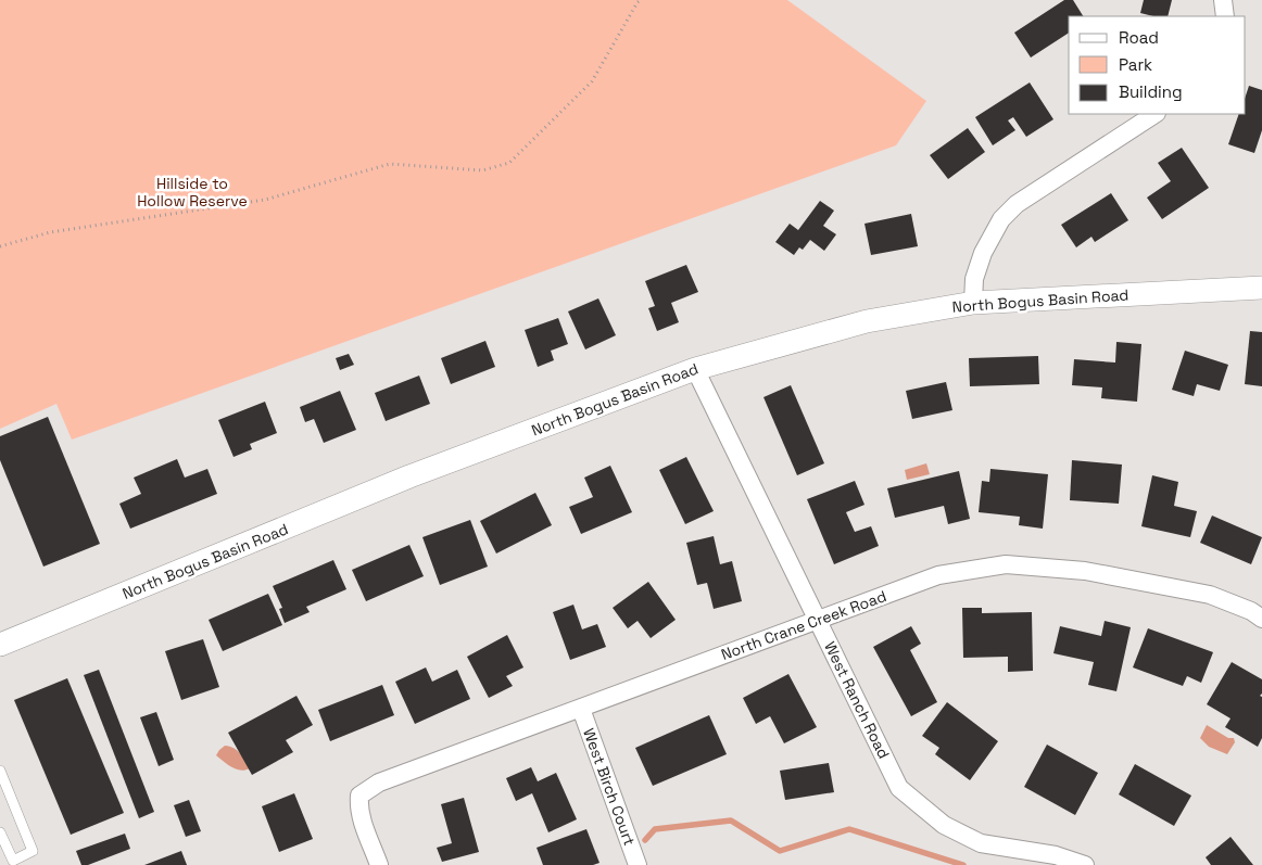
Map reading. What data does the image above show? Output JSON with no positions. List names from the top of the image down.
{
  "streets": {
    "street": [
      "North Bogus Basin Road",
      "North Crane Creek Road",
      "West Ranch Road",
      "West Birch Court"
    ]
  },
  "crossings": [
    ["North Bogus Basin Road", "West Ranch Road"],
    ["North Crane Creek Road", "West Ranch Road"],
    ["North Crane Creek Road", "West Birch Court"]
  ],
  "parks": ["Hillside to Hollow Reserve"],
  "legend": ["Road", "Park", "Building"]
}
